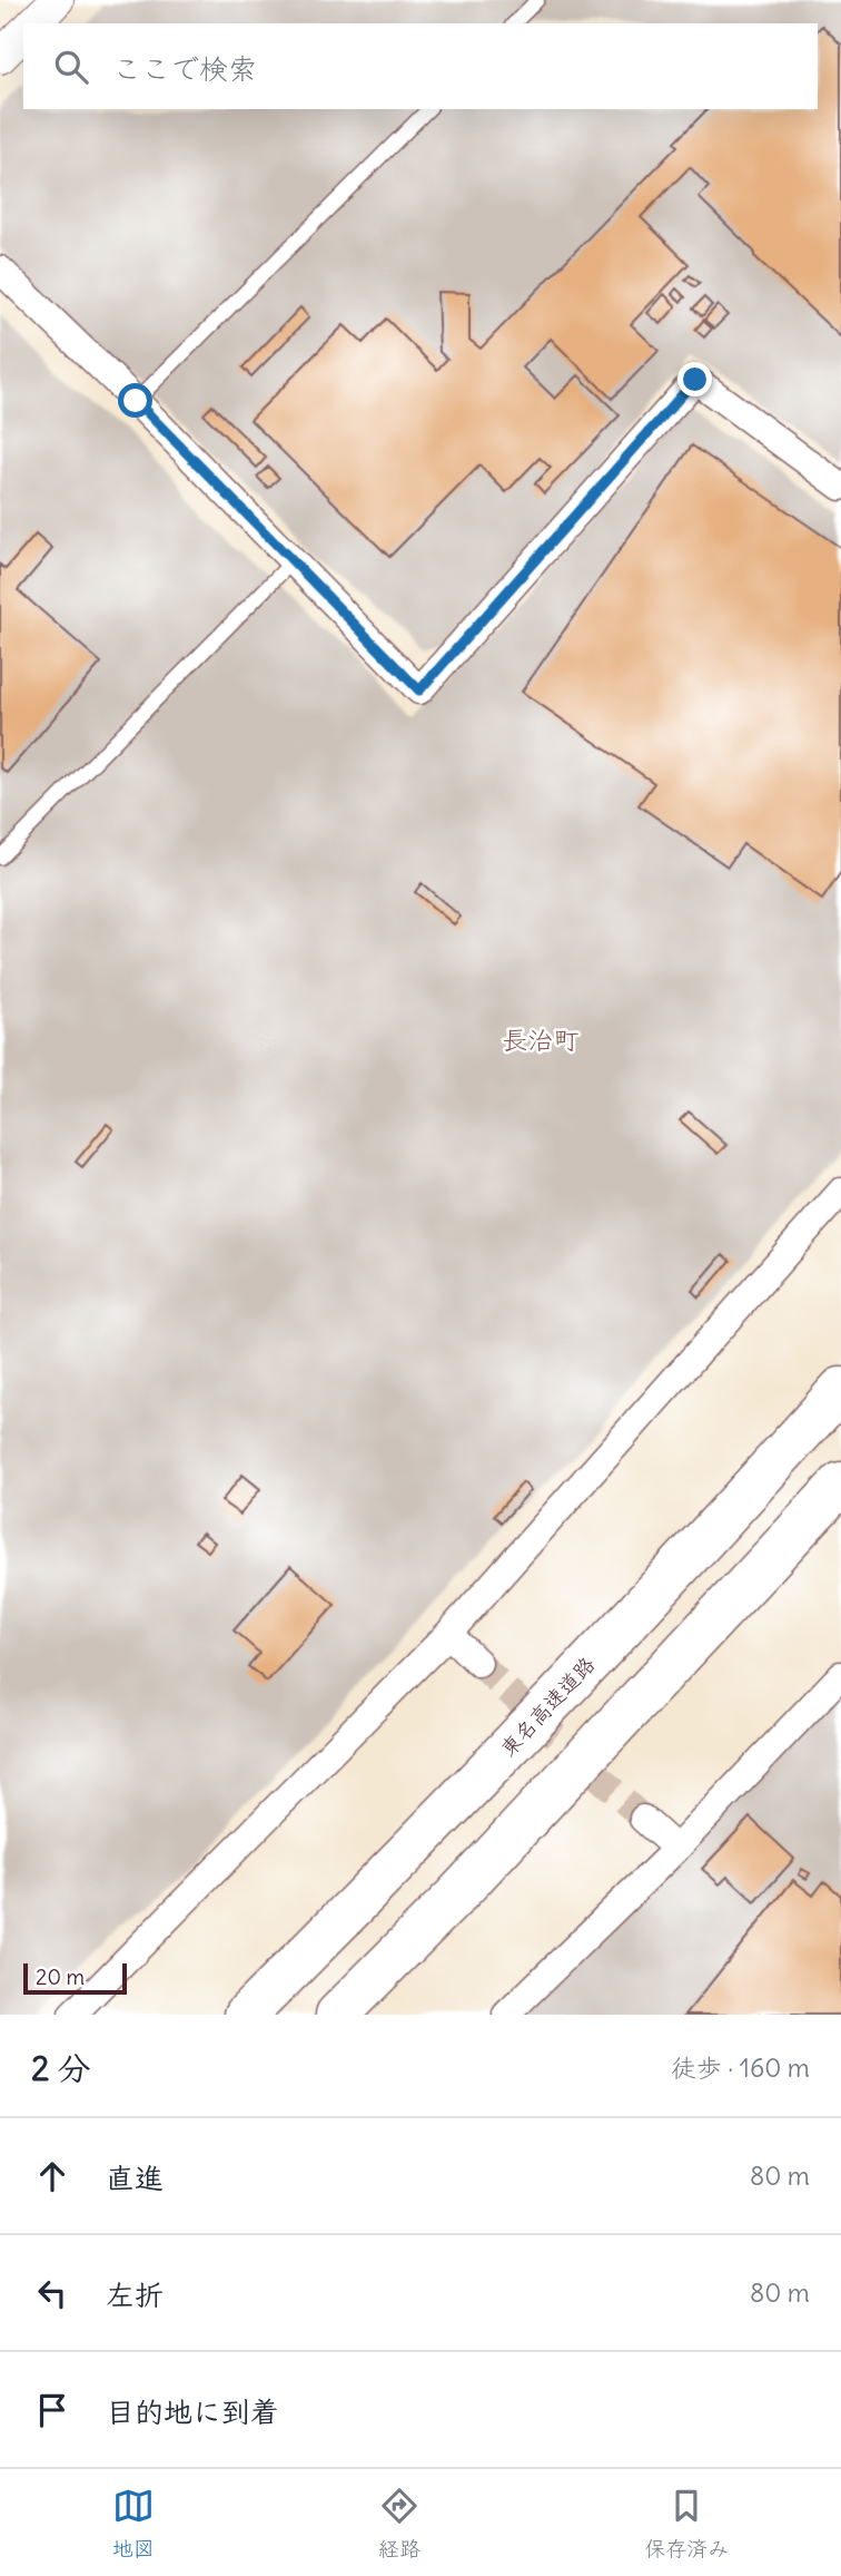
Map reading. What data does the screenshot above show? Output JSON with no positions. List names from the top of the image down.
{
  "streets": {
    "highway": ["東名高速道路"]
  },
  "districts": ["長治町"],
  "scale_bar": "20 m",
  "page": {
    "search": "ここで検索",
    "scale": "20 m",
    "heading": ["2 分", "徒歩 · 160 m"],
    "list": [
      ["直進", "80 m"],
      ["左折", "80 m"],
      "目的地に到着"
    ],
    "nav": ["地図", "経路", "保存済み"]
  }
}
